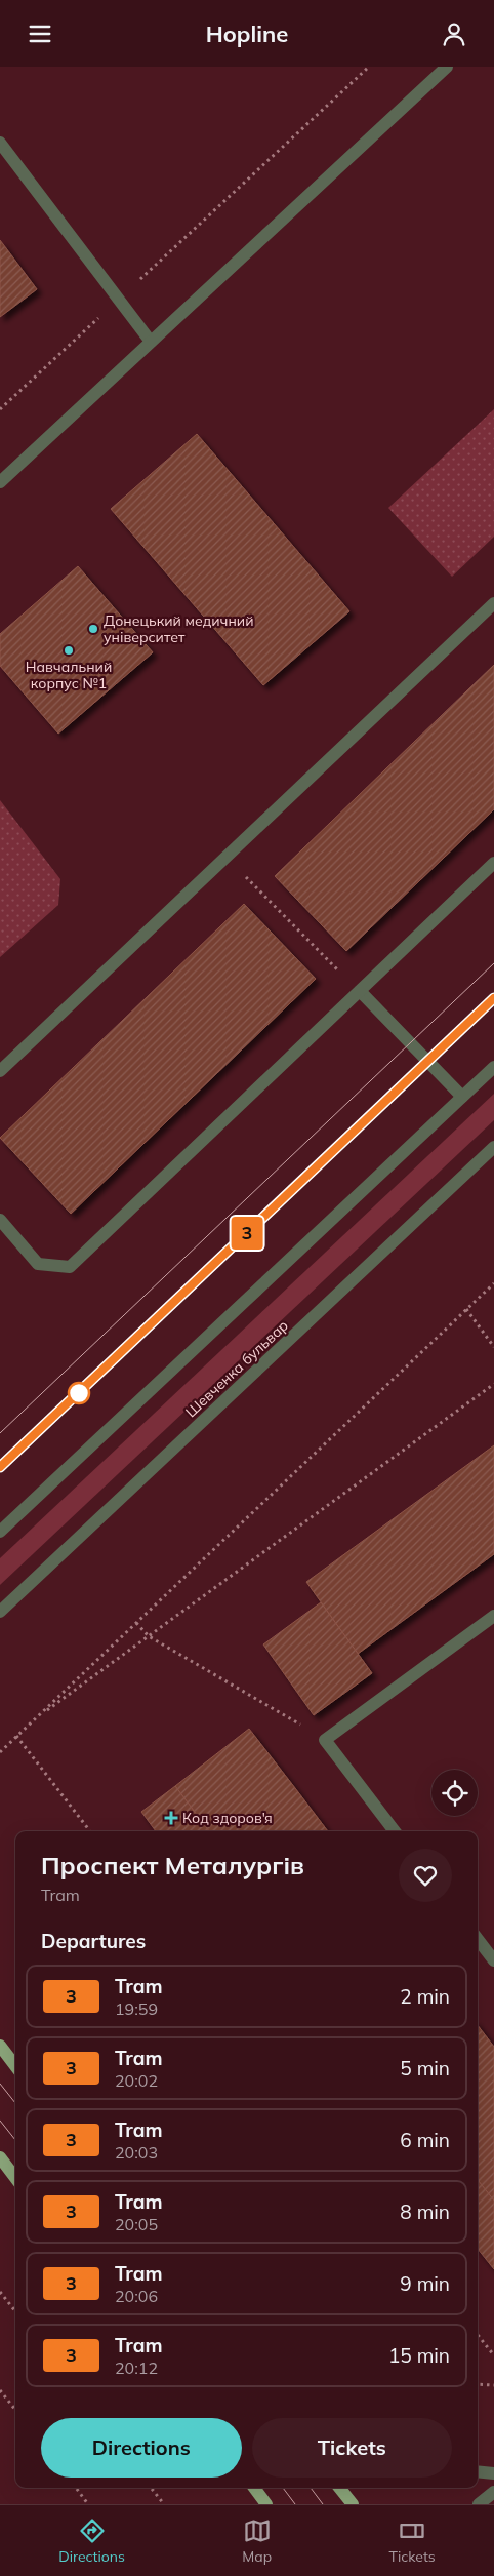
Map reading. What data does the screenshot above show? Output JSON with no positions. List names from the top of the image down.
{
  "streets": {
    "street": ["Шевченка бульвар"]
  },
  "places": {
    "other": ["Донецький медичний університет", "Навчальний корпус №1"],
    "health": ["Код здоров'я"]
  },
  "lines": ["tram line 3"],
  "page": {
    "header": "Hopline",
    "on_map": "3",
    "heading": [
      ["Проспект Металургів", "Tram"],
      "Departures"
    ],
    "list": [
      {
        "mark": "3",
        "name": "Tram",
        "note": "19:59",
        "value": "2 min"
      },
      {
        "mark": "3",
        "name": "Tram",
        "note": "20:02",
        "value": "5 min"
      },
      {
        "mark": "3",
        "name": "Tram",
        "note": "20:03",
        "value": "6 min"
      },
      {
        "mark": "3",
        "name": "Tram",
        "note": "20:05",
        "value": "8 min"
      },
      {
        "mark": "3",
        "name": "Tram",
        "note": "20:06",
        "value": "9 min"
      },
      {
        "mark": "3",
        "name": "Tram",
        "note": "20:12",
        "value": "15 min"
      }
    ],
    "buttons": ["Directions", "Tickets"],
    "tabs": ["Directions", "Map", "Tickets"]
  }
}
